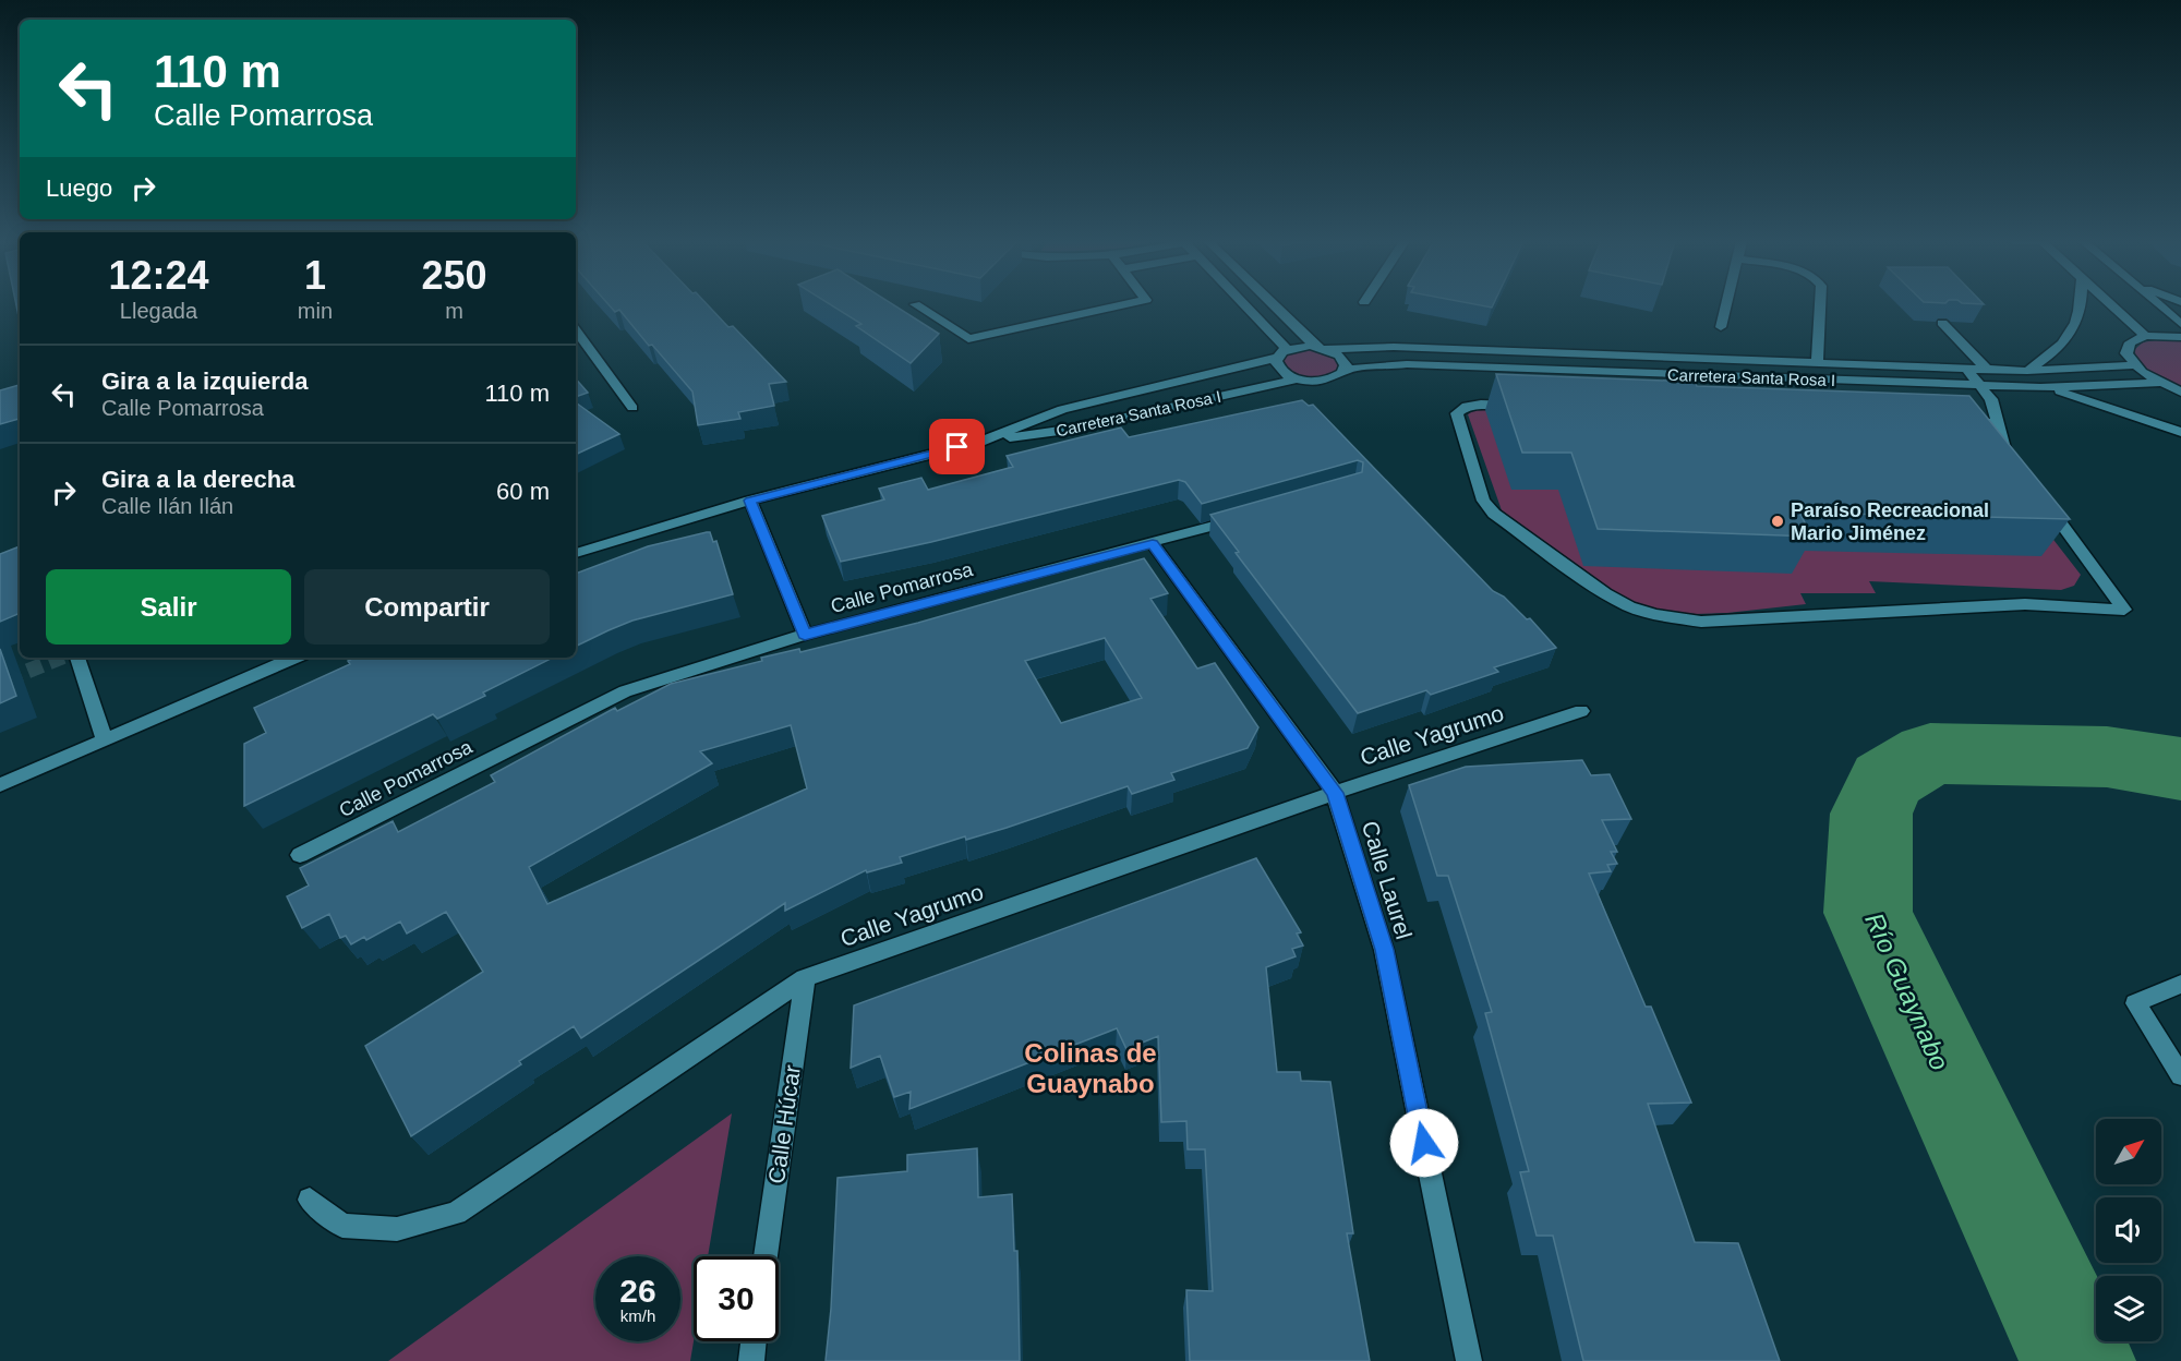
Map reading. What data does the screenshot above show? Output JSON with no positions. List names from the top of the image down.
{
  "streets": {
    "street": [
      "Carretera Santa Rosa I",
      "Calle Pomarrosa",
      "Calle Yagrumo",
      "Calle Laurel",
      "Calle Húcar"
    ]
  },
  "crossings": [
    ["Calle Pomarrosa", "Calle Laurel"],
    ["Calle Yagrumo", "Calle Laurel"],
    ["Calle Yagrumo", "Calle Húcar"]
  ],
  "districts": ["Colinas de Guaynabo"],
  "water": ["Río Guaynabo"],
  "places": ["Paraíso Recreacional Mario Jiménez"],
  "north": "top right",
  "page": {
    "turn": ["110 m", "Calle Pomarrosa"],
    "then": "Luego",
    "eta": [
      "12:24",
      "Llegada",
      "1",
      "min",
      "250",
      "m"
    ],
    "list": [
      {
        "name": "Gira a la izquierda",
        "note": "Calle Pomarrosa",
        "value": "110 m"
      },
      {
        "name": "Gira a la derecha",
        "note": "Calle Ilán Ilán",
        "value": "60 m"
      }
    ],
    "buttons": ["Salir", "Compartir"],
    "speed": "26 km/h",
    "limit": "30"
  }
}
